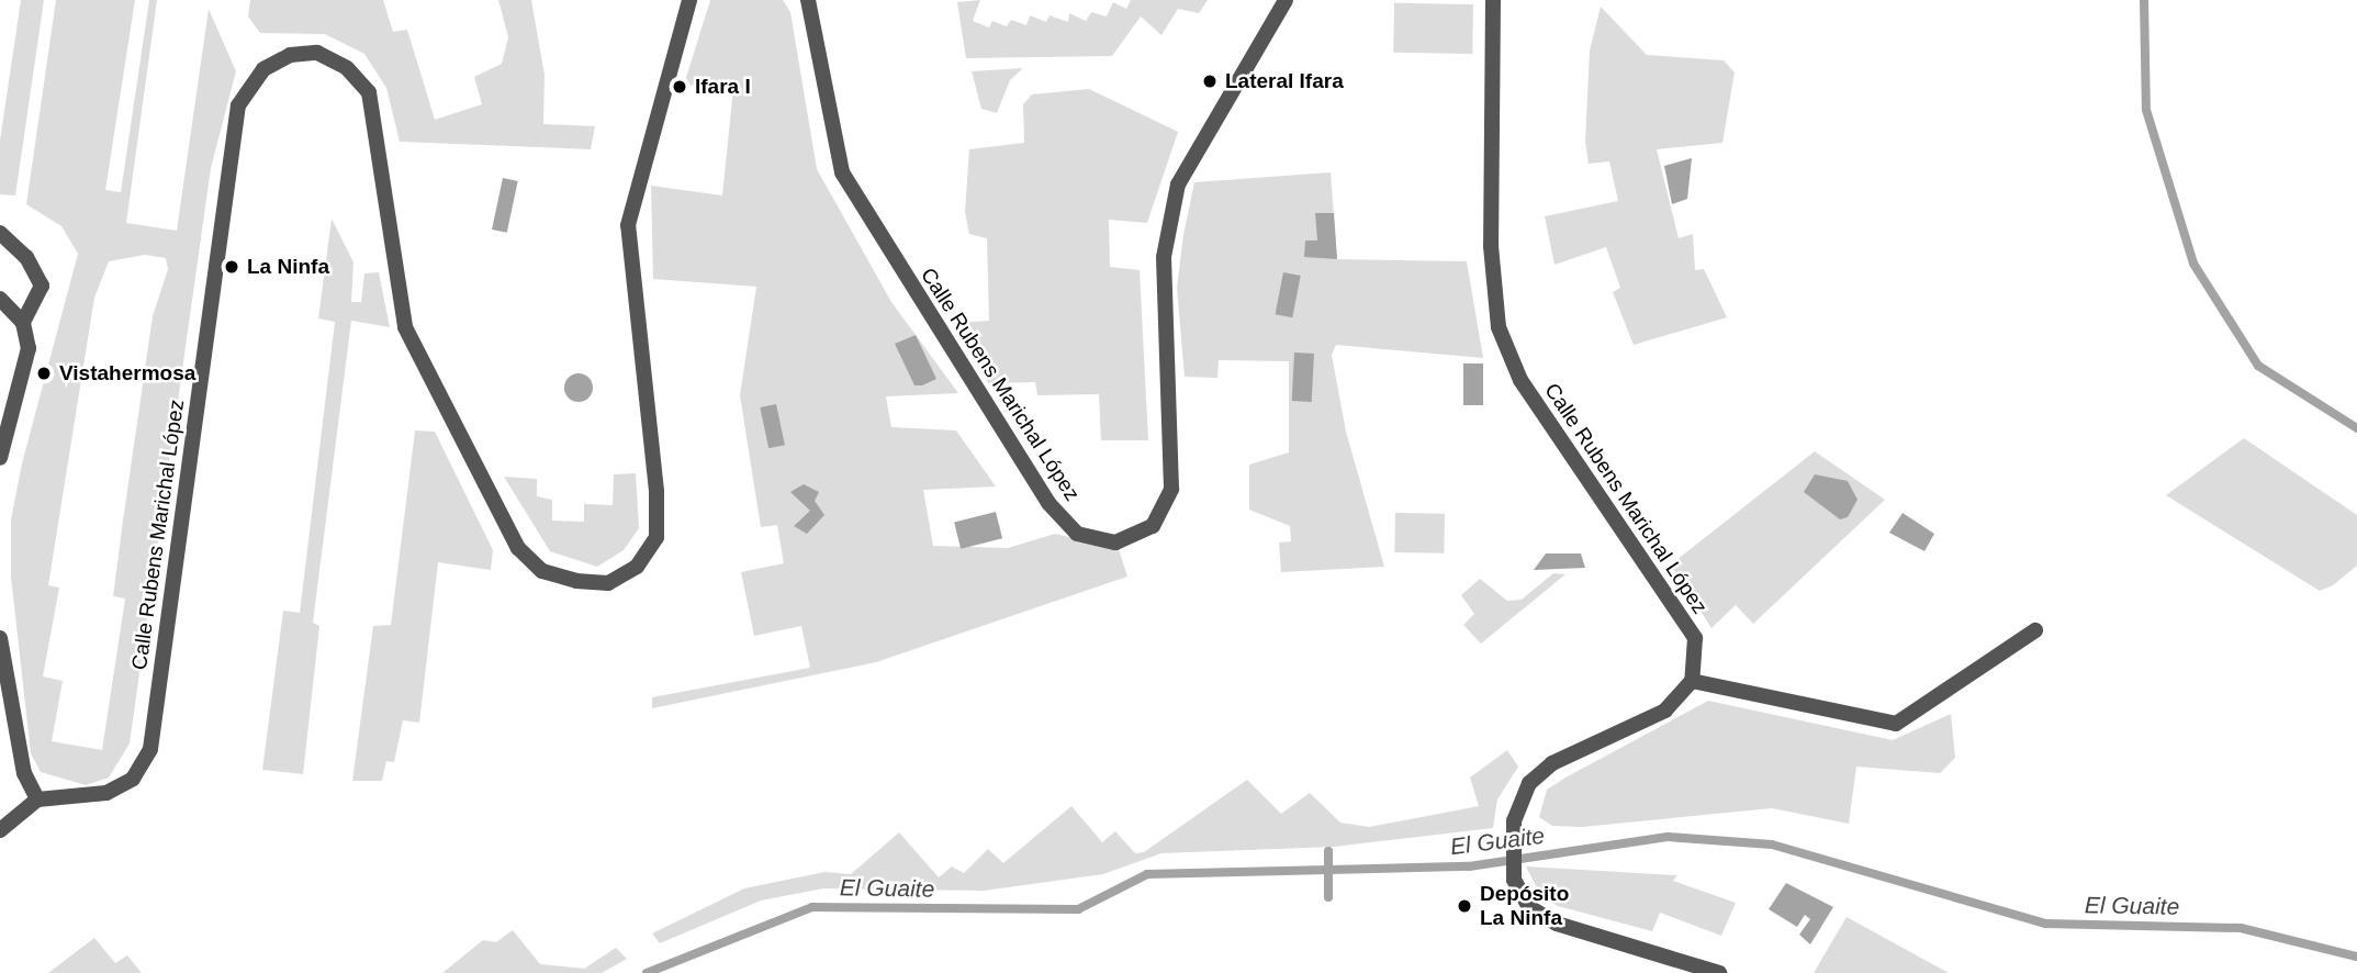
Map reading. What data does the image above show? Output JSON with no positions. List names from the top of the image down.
{
  "streets": {
    "street": ["Calle Rubens Marichal López"]
  },
  "water": ["El Guaite"],
  "places": [
    "Lateral Ifara",
    "Ifara I",
    "La Ninfa",
    "Vistahermosa",
    "Depósito La Ninfa"
  ]
}
